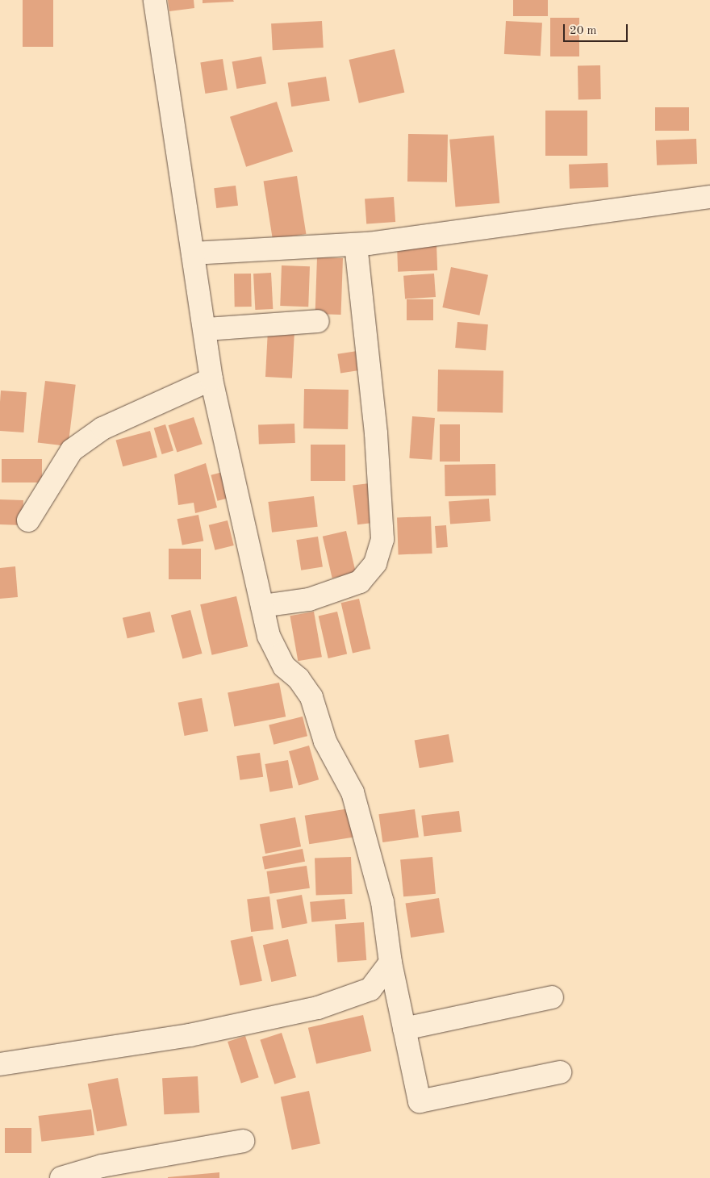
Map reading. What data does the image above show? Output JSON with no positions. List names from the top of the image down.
{
  "scale_bar": "20 m"
}
